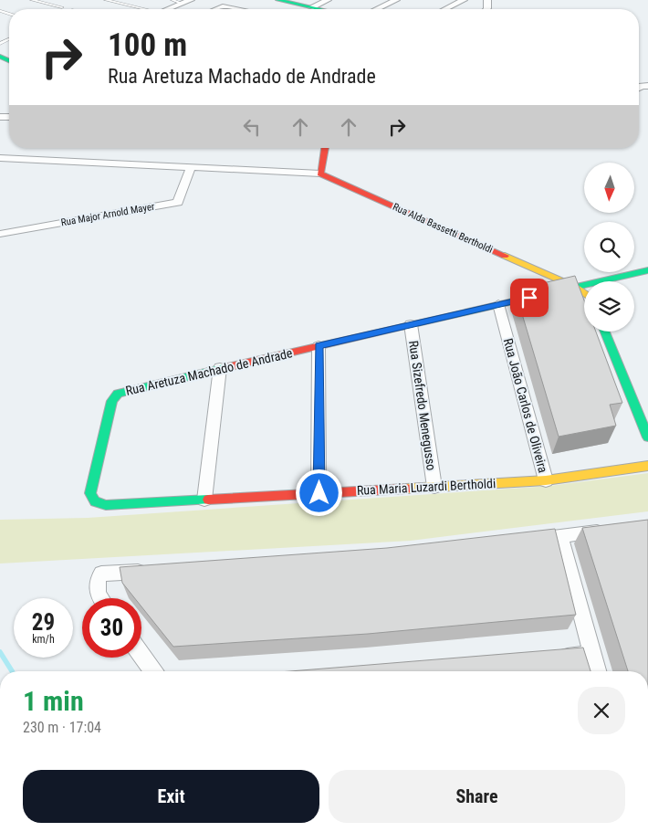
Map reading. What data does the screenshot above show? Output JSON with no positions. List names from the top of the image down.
{
  "streets": {
    "street": [
      "Rua Major Arnold Mayer",
      "Rua Alda Bassetti Bertholdi",
      "Rua Aretuza Machado de Andrade",
      "Rua Sizefredo Menegusso",
      "Rua João Carlos de Oliveira",
      "Rua Maria Luzardi Bertholdi"
    ]
  },
  "crossings": [
    ["Rua Alda Bassetti Bertholdi", "Rua Aretuza Machado de Andrade"],
    ["Rua Aretuza Machado de Andrade", "Rua Sizefredo Menegusso"],
    ["Rua Aretuza Machado de Andrade", "Rua João Carlos de Oliveira"],
    ["Rua Aretuza Machado de Andrade", "Rua Maria Luzardi Bertholdi"],
    ["Rua Sizefredo Menegusso", "Rua Maria Luzardi Bertholdi"],
    ["Rua João Carlos de Oliveira", "Rua Maria Luzardi Bertholdi"]
  ],
  "north": "bottom",
  "page": {
    "turn": ["100 m", "Rua Aretuza Machado de Andrade"],
    "speed": "29 km/h",
    "limit": "30",
    "heading": ["1 min", "230 m · 17:04"],
    "buttons": ["Exit", "Share"]
  }
}
